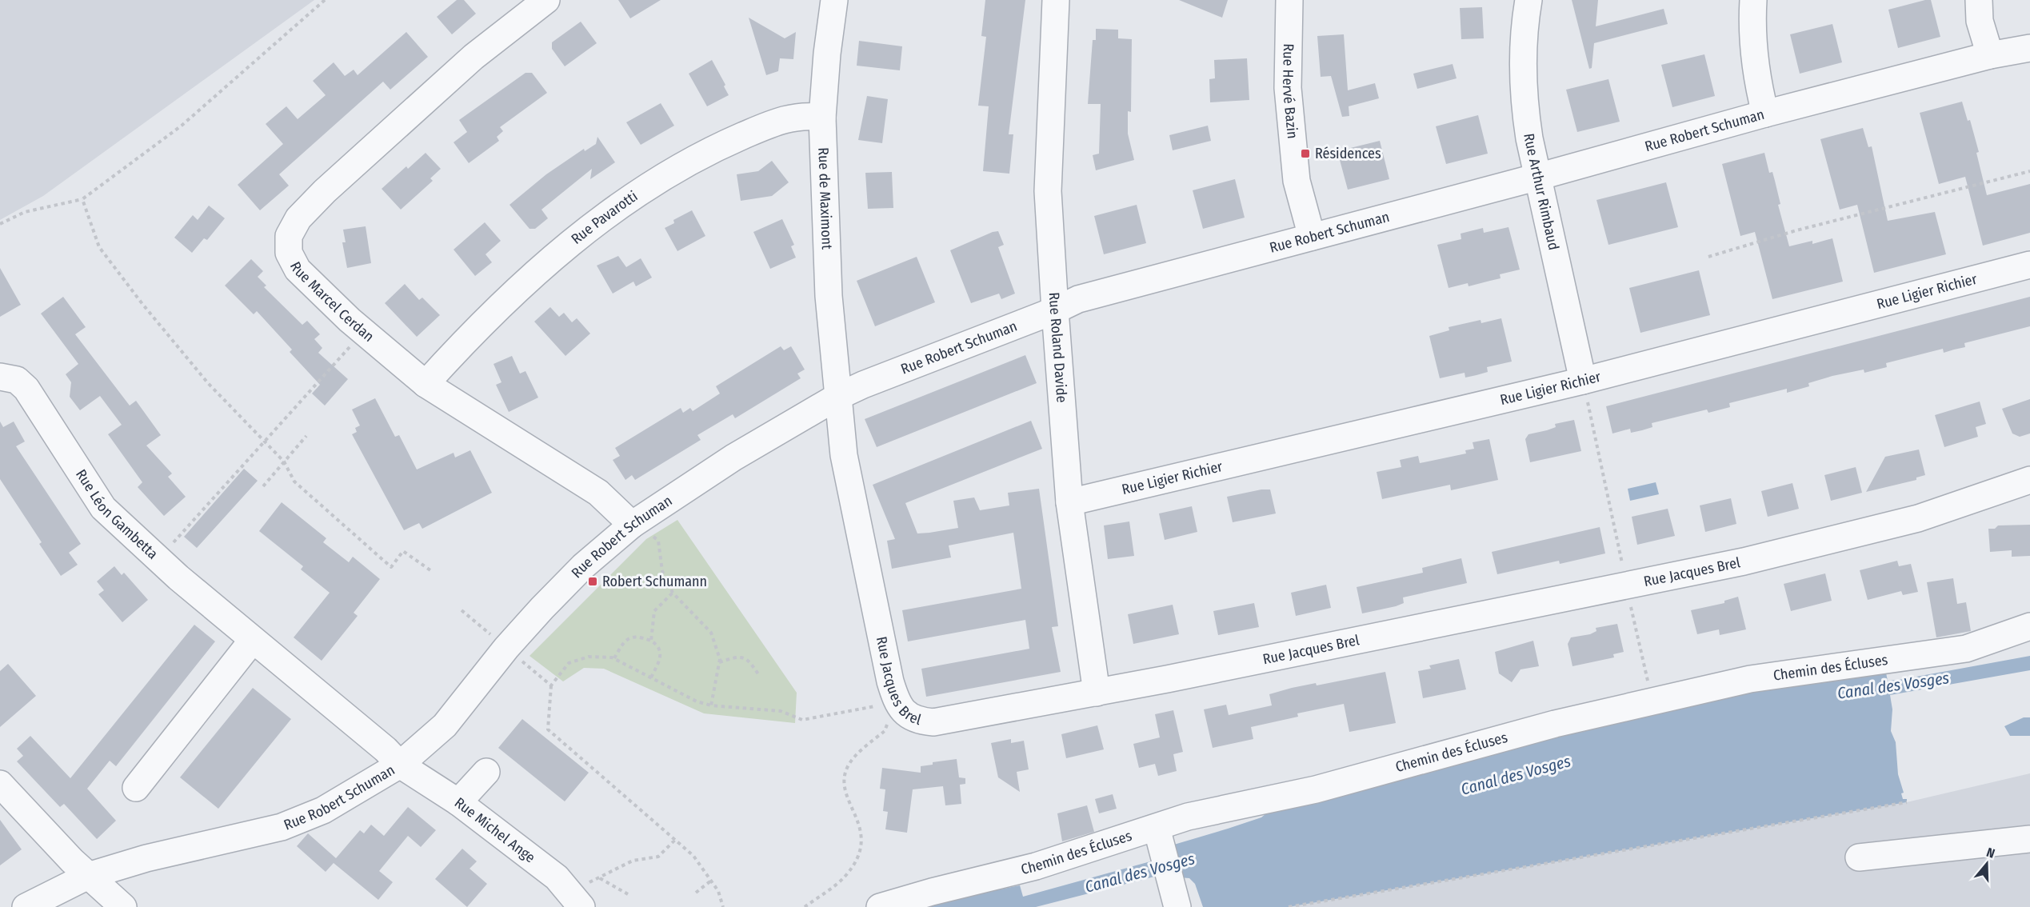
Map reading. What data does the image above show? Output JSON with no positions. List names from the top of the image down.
{
  "streets": {
    "street": [
      "Rue Hervé Bazin",
      "Rue Robert Schuman",
      "Rue Arthur Rimbaud",
      "Rue de Maximont",
      "Rue Pavarotti",
      "Rue Ligier Richier",
      "Rue Marcel Cerdan",
      "Rue Roland Davide",
      "Rue Léon Gambetta",
      "Rue Jacques Brel",
      "Chemin des Écluses",
      "Rue Michel Ange"
    ]
  },
  "crossings": [
    ["Rue Hervé Bazin", "Rue Robert Schuman"],
    ["Rue Robert Schuman", "Rue Arthur Rimbaud"],
    ["Rue Robert Schuman", "Rue de Maximont"],
    ["Rue Robert Schuman", "Rue Marcel Cerdan"],
    ["Rue Robert Schuman", "Rue Roland Davide"],
    ["Rue Robert Schuman", "Rue Léon Gambetta"],
    ["Rue Robert Schuman", "Rue Jacques Brel"],
    ["Rue Robert Schuman", "Rue Michel Ange"],
    ["Rue Arthur Rimbaud", "Rue Ligier Richier"],
    ["Rue de Maximont", "Rue Pavarotti"],
    ["Rue de Maximont", "Rue Jacques Brel"],
    ["Rue Pavarotti", "Rue Marcel Cerdan"],
    ["Rue Ligier Richier", "Rue Roland Davide"],
    ["Rue Roland Davide", "Rue Jacques Brel"],
    ["Rue Léon Gambetta", "Rue Michel Ange"]
  ],
  "water": ["Canal des Vosges"],
  "places": {
    "transit": ["Résidences", "Robert Schumann"]
  },
  "north": "top"
}
